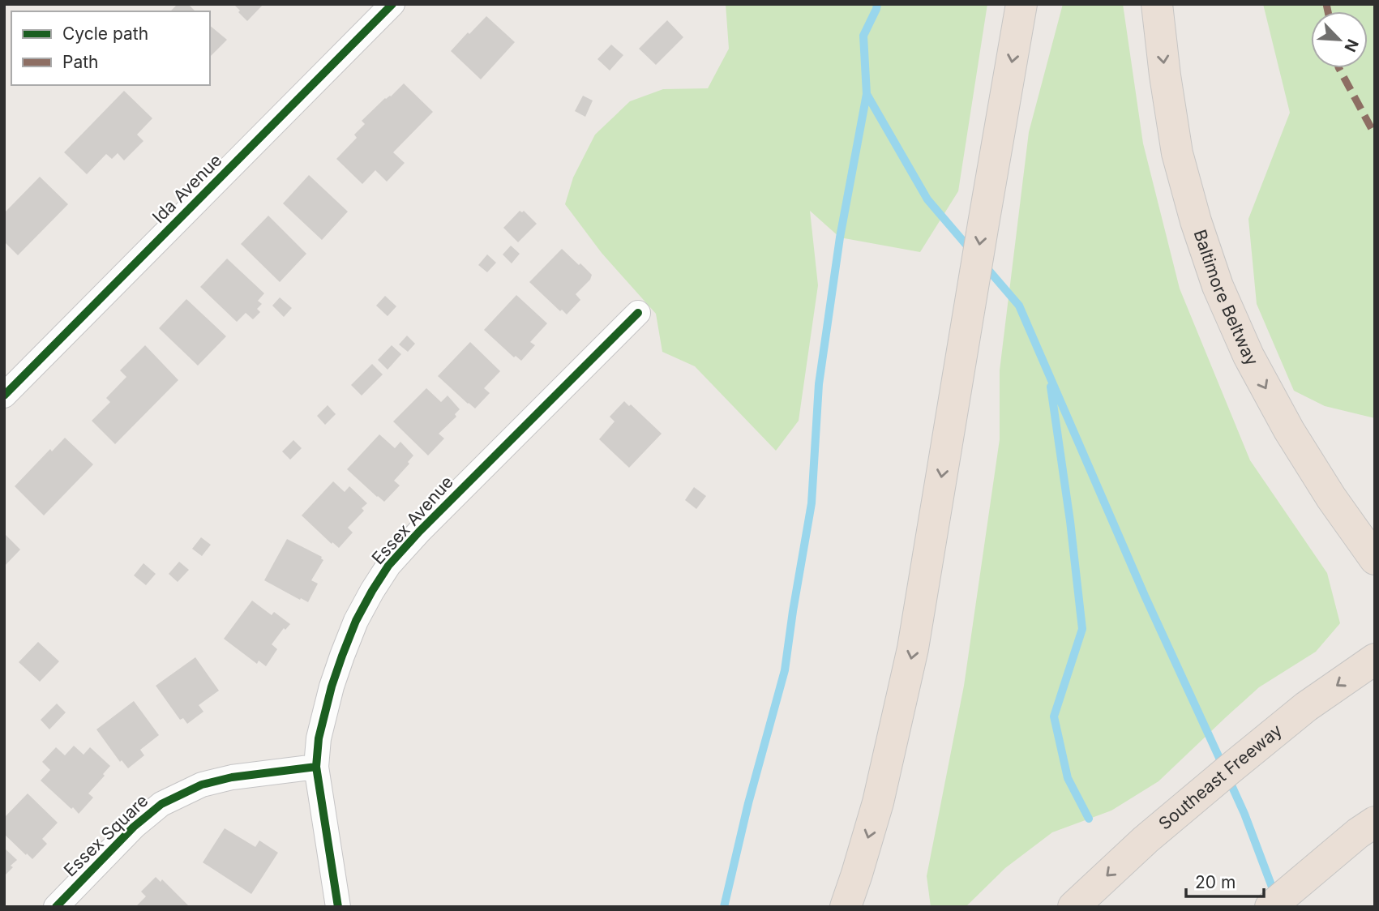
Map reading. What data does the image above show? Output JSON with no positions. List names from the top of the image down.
{
  "streets": {
    "highway": ["Baltimore Beltway", "Southeast Freeway"],
    "street": ["Ida Avenue", "Essex Avenue", "Essex Square"]
  },
  "crossings": [
    ["Essex Avenue", "Essex Square"]
  ],
  "one_way": ["Baltimore Beltway"],
  "legend": ["Cycle path", "Path"],
  "scale_bar": "20 m",
  "north": "bottom right"
}
